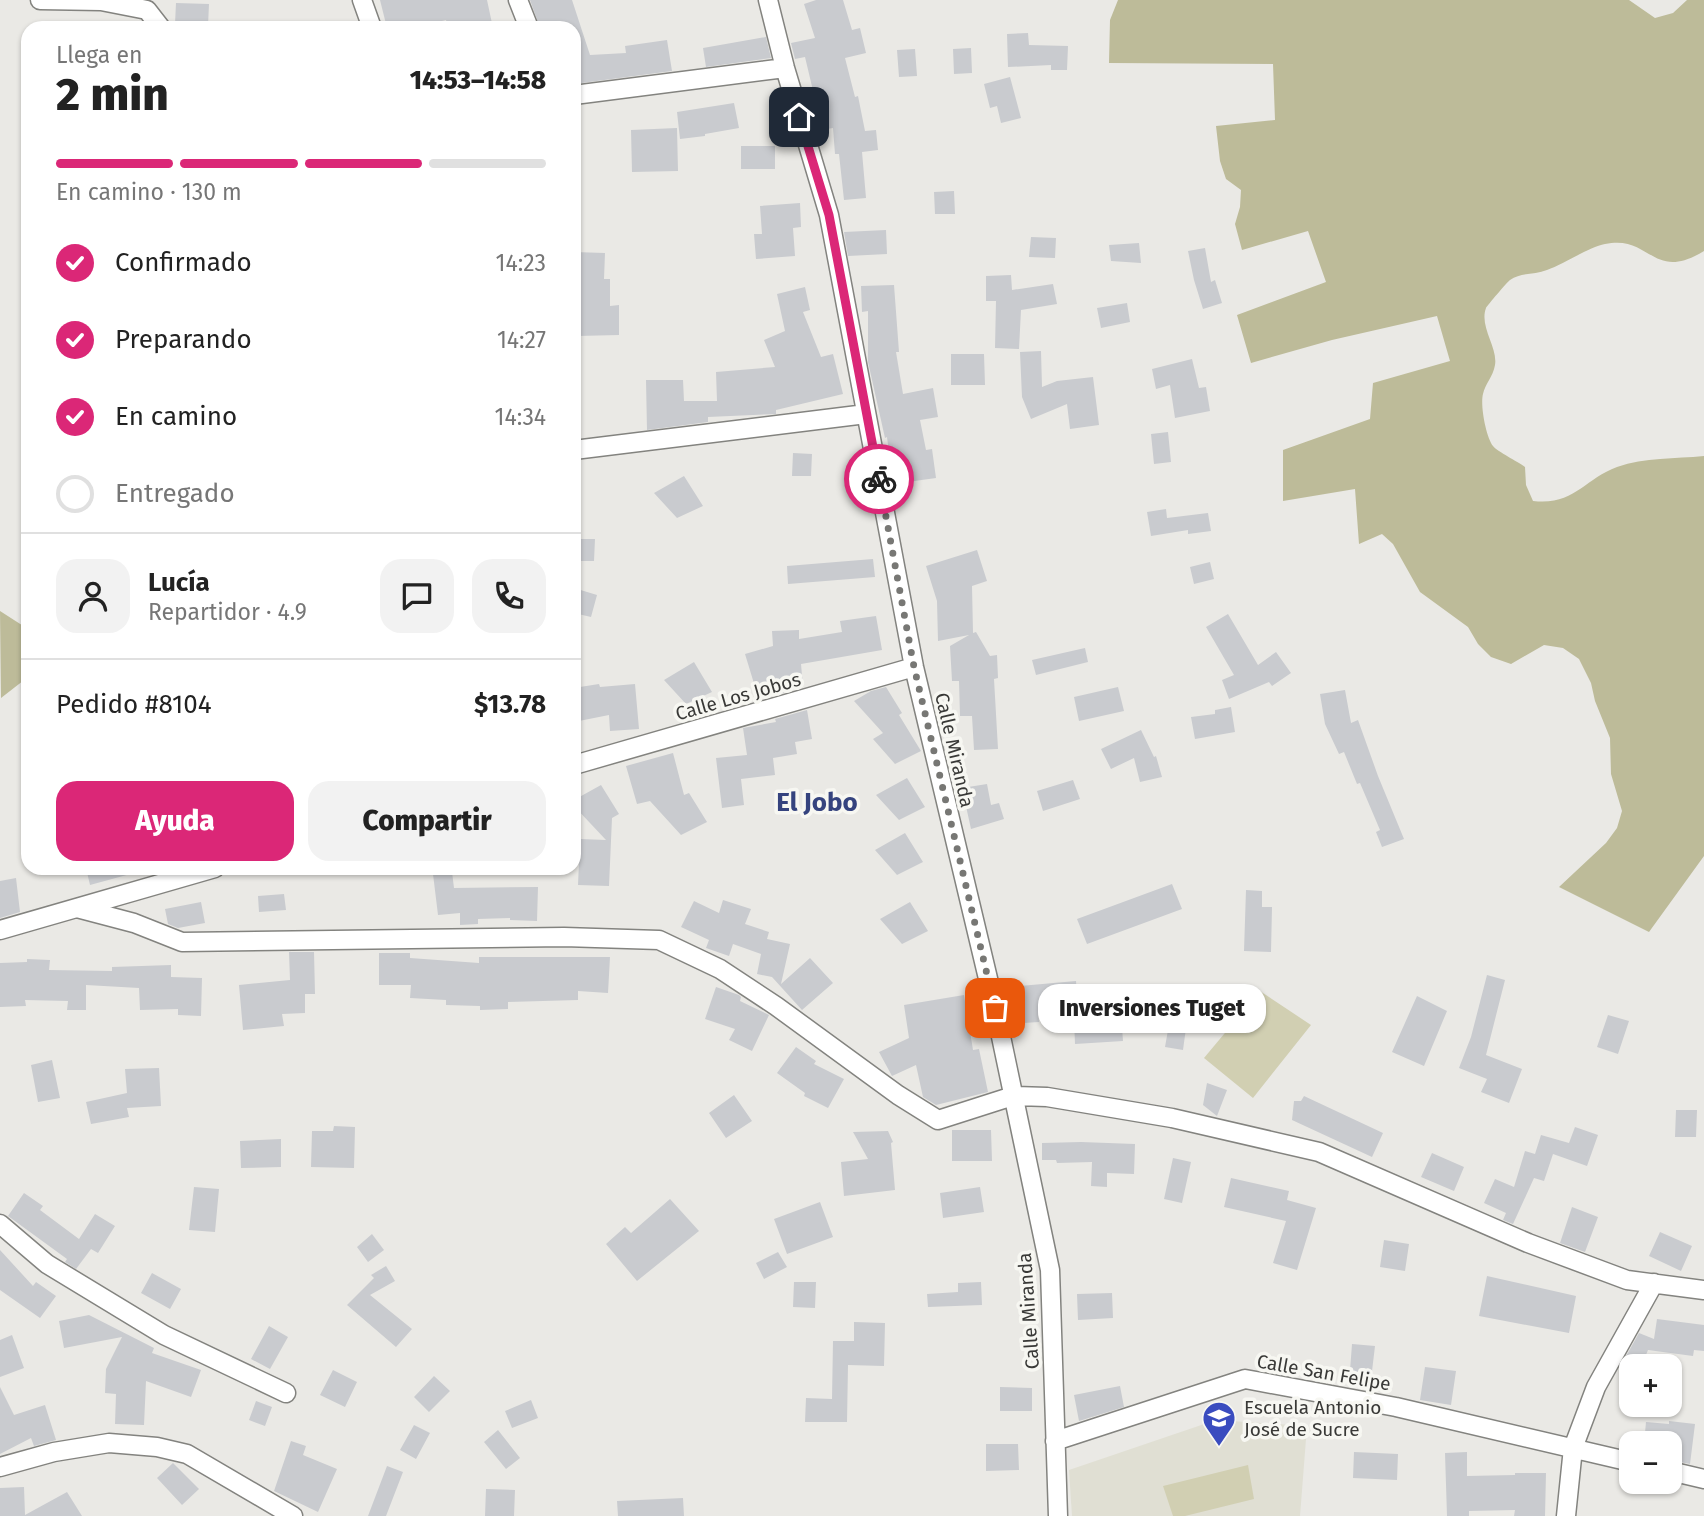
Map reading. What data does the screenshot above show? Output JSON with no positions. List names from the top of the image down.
{
  "streets": {
    "street": ["Calle Los Jobos", "Calle Miranda", "Calle San Felipe"]
  },
  "crossings": [
    ["Calle Los Jobos", "Calle Miranda"],
    ["Calle Miranda", "Calle San Felipe"]
  ],
  "districts": ["El Jobo"],
  "places": {
    "other": ["Inversiones Tuget"],
    "school or university": ["Escuela Antonio José de Sucre"]
  },
  "page": {
    "heading": ["2 min", "Llega en", "14:53–14:58"],
    "panel": [
      "Lucía",
      "Repartidor · 4.9",
      "Pedido #8104",
      "$13.78"
    ],
    "bar": "En camino · 130 m",
    "list": [
      ["Confirmado", "14:23"],
      ["Preparando", "14:27"],
      ["En camino", "14:34"],
      "Entregado"
    ],
    "buttons": ["Ayuda", "Compartir"],
    "bubble": "Inversiones Tuget",
    "map_buttons": ["+", "−"]
  }
}
